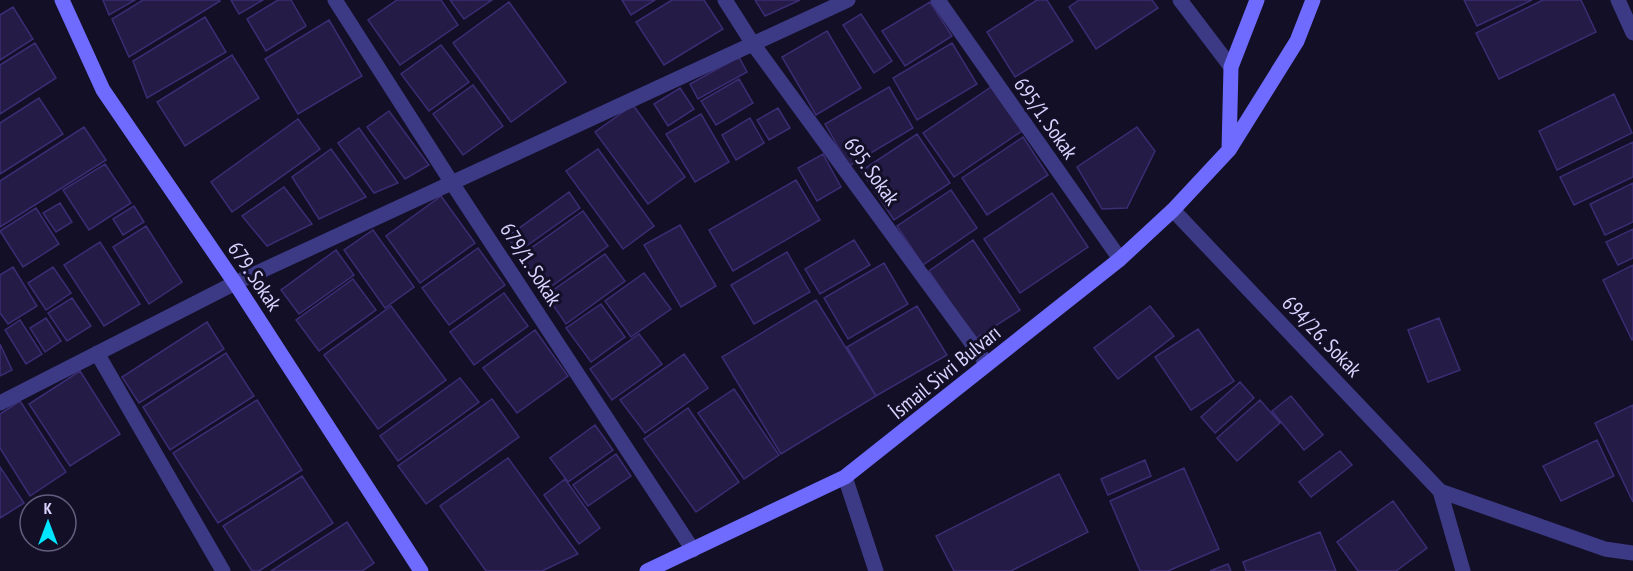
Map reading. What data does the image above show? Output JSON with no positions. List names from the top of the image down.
{
  "streets": {
    "main road": ["679. Sokak", "İsmail Sivri Bulvarı"],
    "street": [
      "695/1. Sokak",
      "695. Sokak",
      "679/1. Sokak",
      "694/26. Sokak"
    ]
  },
  "crossings": [
    ["695/1. Sokak", "İsmail Sivri Bulvarı"],
    ["695. Sokak", "İsmail Sivri Bulvarı"],
    ["679/1. Sokak", "İsmail Sivri Bulvarı"],
    ["694/26. Sokak", "İsmail Sivri Bulvarı"]
  ],
  "north": "top"
}
